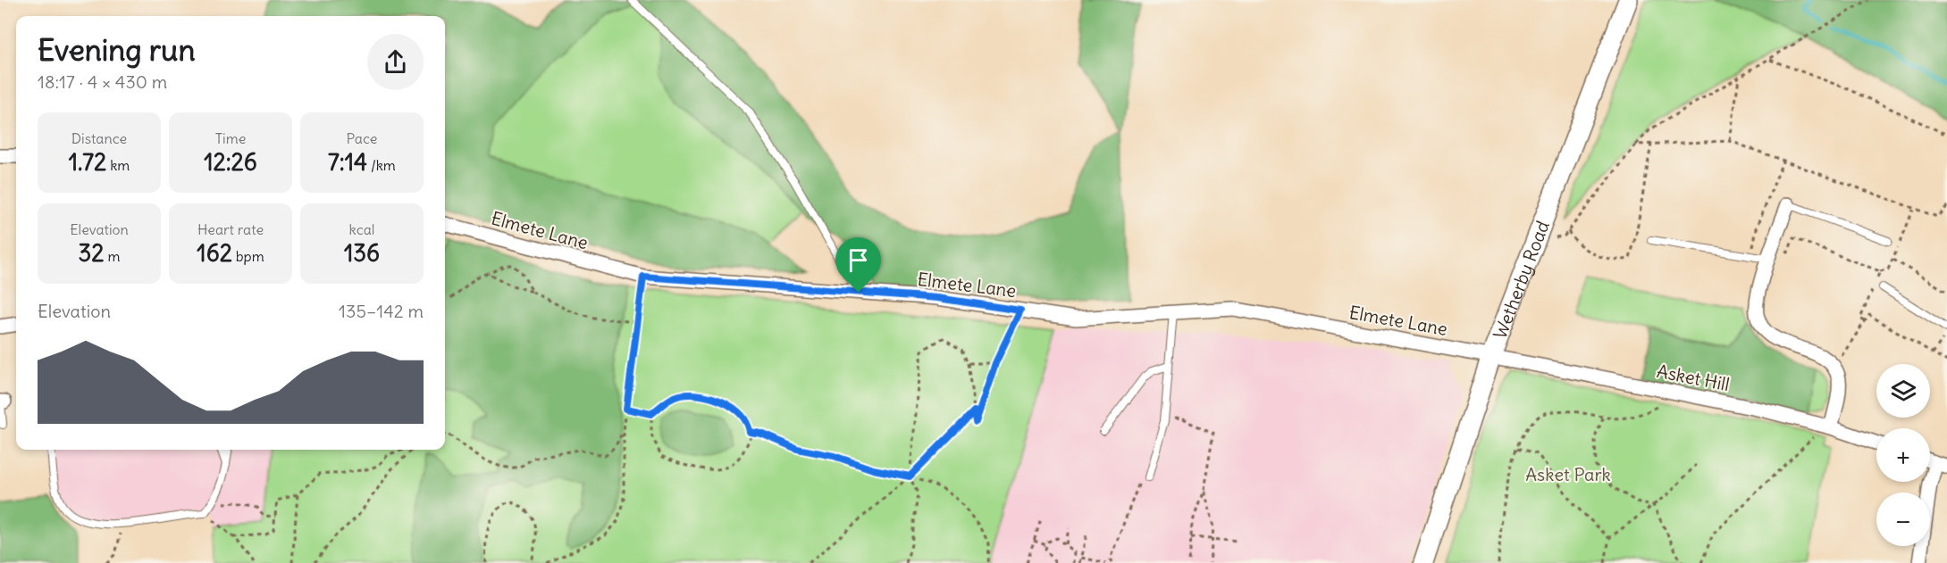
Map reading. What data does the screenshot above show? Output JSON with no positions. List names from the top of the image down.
{
  "streets": {
    "street": ["Elmete Lane", "Wetherby Road", "Asket Hill"]
  },
  "crossings": [
    ["Elmete Lane", "Wetherby Road"],
    ["Elmete Lane", "Asket Hill"],
    ["Wetherby Road", "Asket Hill"]
  ],
  "parks": ["Asket Park"],
  "page": {
    "heading": ["Evening run", "18:17 · 4 × 430 m"],
    "stats": [
      ["Distance", "1.72 km"],
      ["Time", "12:26"],
      ["Pace", "7:14 /km"],
      ["Elevation", "32 m"],
      ["Heart rate", "162 bpm"],
      ["kcal", "136"]
    ],
    "chart": ["Elevation", "135–142 m"],
    "map_buttons": ["+", "−"]
  }
}
